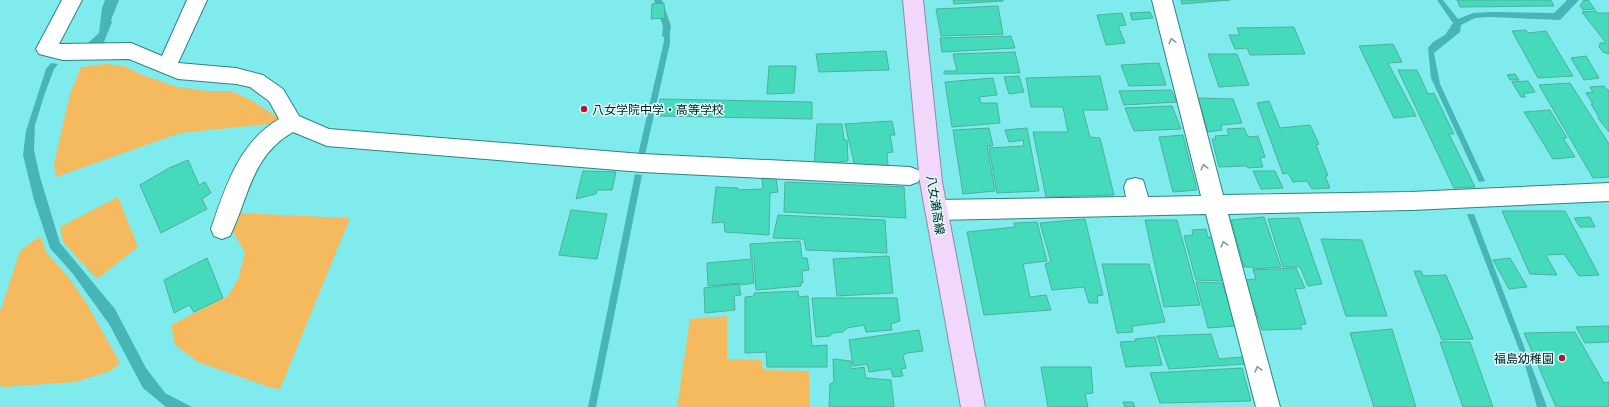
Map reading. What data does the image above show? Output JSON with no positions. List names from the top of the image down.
{
  "streets": {
    "main road": ["八女瀬高線"]
  },
  "places": ["八女学院中学・高等学校", "福島幼稚園"]
}
